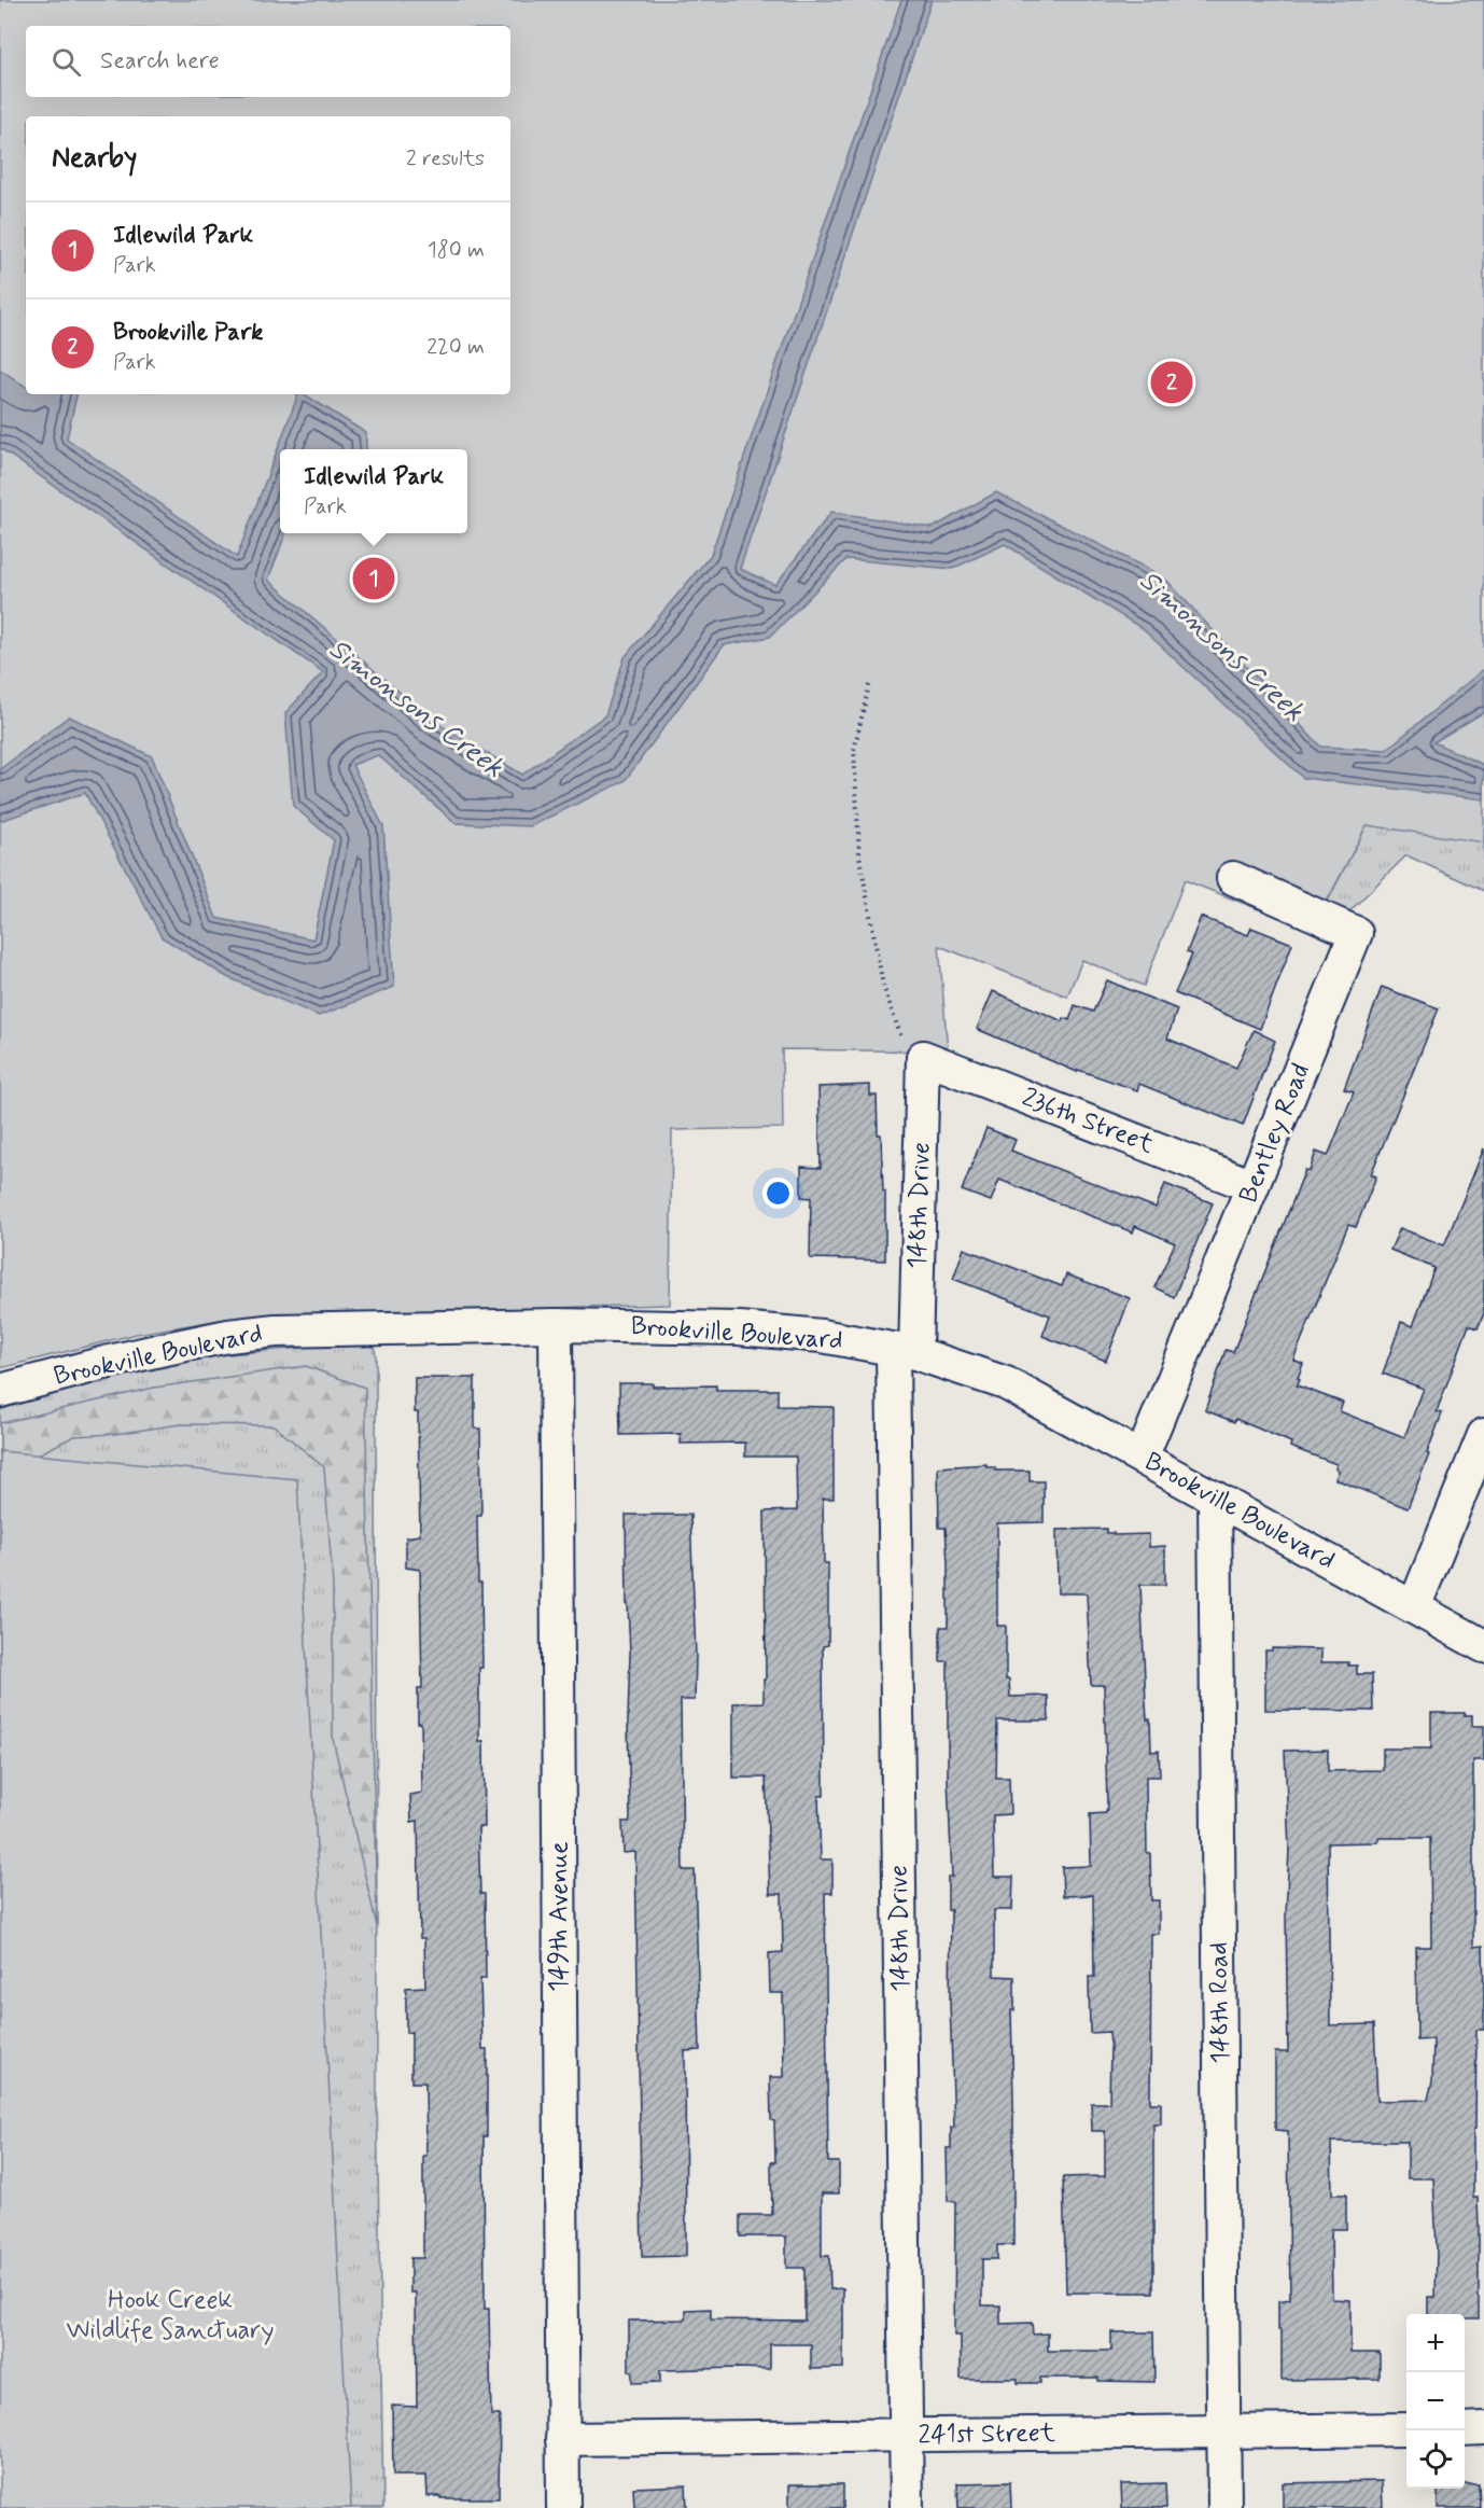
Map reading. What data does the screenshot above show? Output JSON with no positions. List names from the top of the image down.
{
  "streets": {
    "street": [
      "236th Street",
      "Bentley Road",
      "148th Drive",
      "Brookville Boulevard",
      "149th Avenue",
      "148th Road",
      "241st Street"
    ]
  },
  "crossings": [
    ["236th Street", "Bentley Road"],
    ["236th Street", "148th Drive"],
    ["Bentley Road", "Brookville Boulevard"],
    ["148th Drive", "Brookville Boulevard"],
    ["148th Drive", "241st Street"],
    ["Brookville Boulevard", "149th Avenue"],
    ["Brookville Boulevard", "148th Road"],
    ["149th Avenue", "241st Street"],
    ["148th Road", "241st Street"]
  ],
  "water": ["Simonsons Creek"],
  "parks": ["Hook Creek Wildlife Sanctuary"],
  "page": {
    "search": "Search here",
    "heading": ["Nearby", "2 results"],
    "list": [
      {
        "mark": "1",
        "name": "Idlewild Park",
        "note": "Park",
        "value": "180 m"
      },
      {
        "mark": "2",
        "name": "Brookville Park",
        "note": "Park",
        "value": "220 m"
      }
    ],
    "pins": ["2", "1"],
    "popup": ["Idlewild Park", "Park"],
    "map_buttons": ["+", "−"]
  }
}
